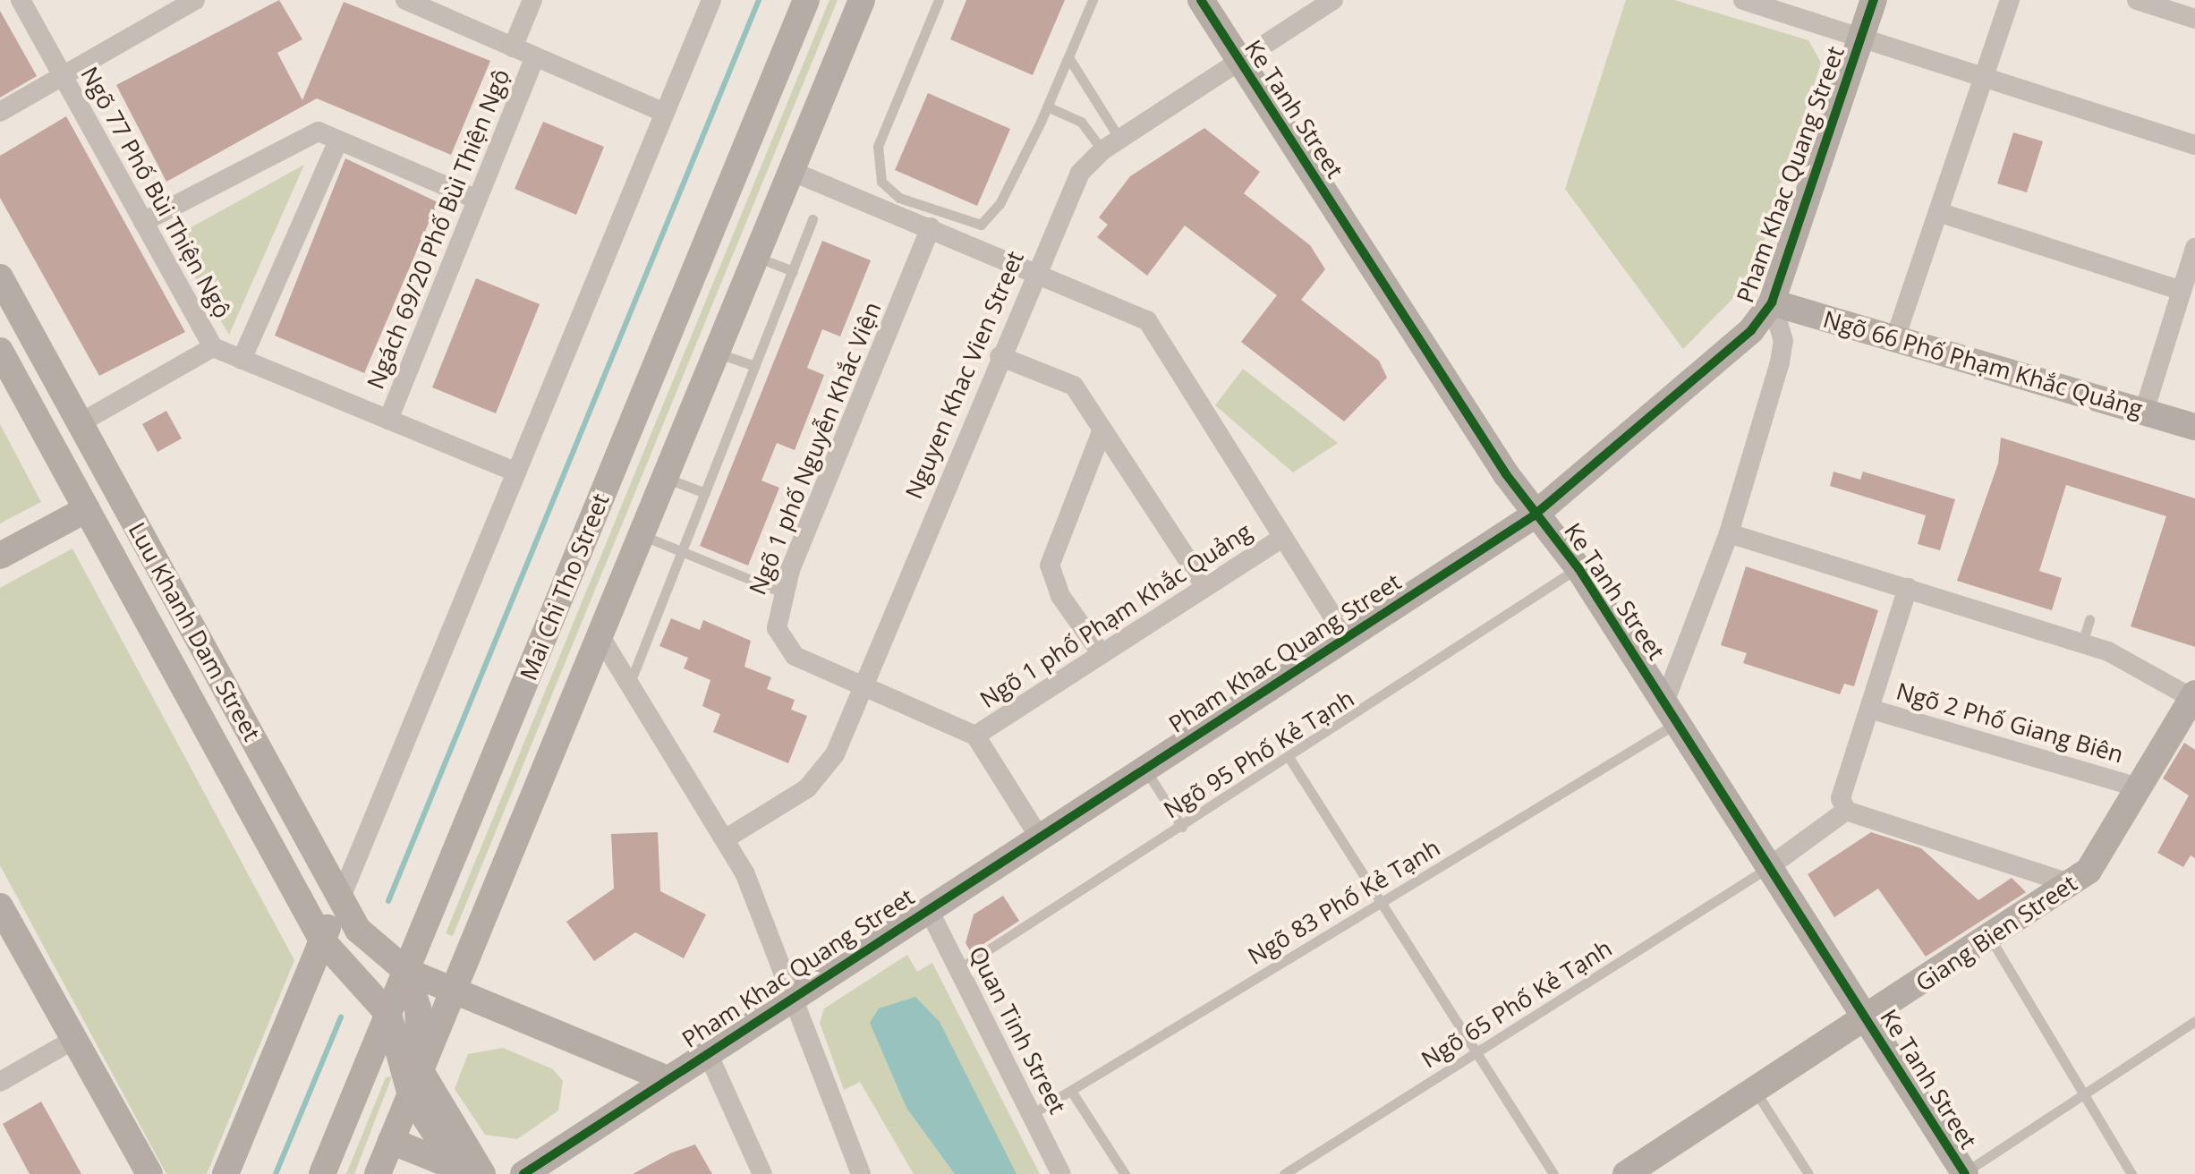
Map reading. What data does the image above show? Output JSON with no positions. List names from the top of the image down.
{
  "streets": {
    "street": [
      "Ke Tanh Street",
      "Pham Khac Quang Street",
      "Ngõ 77 Phố Bùi Thiện Ngộ",
      "Ngách 69/20 Phố Bùi Thiện Ngộ",
      "Ngõ 66 Phố Phạm Khắc Quảng",
      "Nguyen Khac Vien Street",
      "Ngõ 1 phố Nguyễn Khắc Viện",
      "Mai Chi Tho Street",
      "Ngõ 1 phố Phạm Khắc Quảng",
      "Luu Khanh Dam Street",
      "Ngõ 2 Phố Giang Biên",
      "Giang Bien Street",
      "Quan Tinh Street"
    ],
    "lane": ["Ngõ 95 Phố Kẻ Tạnh", "Ngõ 83 Phố Kẻ Tạnh", "Ngõ 65 Phố Kẻ Tạnh"]
  },
  "crossings": [
    ["Ke Tanh Street", "Pham Khac Quang Street"],
    ["Ke Tanh Street", "Nguyen Khac Vien Street"],
    ["Ke Tanh Street", "Ngõ 95 Phố Kẻ Tạnh"],
    ["Ke Tanh Street", "Ngõ 83 Phố Kẻ Tạnh"],
    ["Ke Tanh Street", "Giang Bien Street"],
    ["Ke Tanh Street", "Ngõ 65 Phố Kẻ Tạnh"],
    ["Pham Khac Quang Street", "Ngõ 66 Phố Phạm Khắc Quảng"],
    ["Pham Khac Quang Street", "Ngõ 1 phố Phạm Khắc Quảng"],
    ["Pham Khac Quang Street", "Luu Khanh Dam Street"],
    ["Pham Khac Quang Street", "Quan Tinh Street"],
    ["Ngõ 77 Phố Bùi Thiện Ngộ", "Ngách 69/20 Phố Bùi Thiện Ngộ"],
    ["Nguyen Khac Vien Street", "Ngõ 1 phố Nguyễn Khắc Viện"],
    ["Nguyen Khac Vien Street", "Ngõ 1 phố Phạm Khắc Quảng"],
    ["Ngõ 1 phố Nguyễn Khắc Viện", "Ngõ 1 phố Phạm Khắc Quảng"],
    ["Mai Chi Tho Street", "Luu Khanh Dam Street"],
    ["Ngõ 2 Phố Giang Biên", "Giang Bien Street"],
    ["Ngõ 95 Phố Kẻ Tạnh", "Quan Tinh Street"],
    ["Ngõ 83 Phố Kẻ Tạnh", "Quan Tinh Street"]
  ]
}
